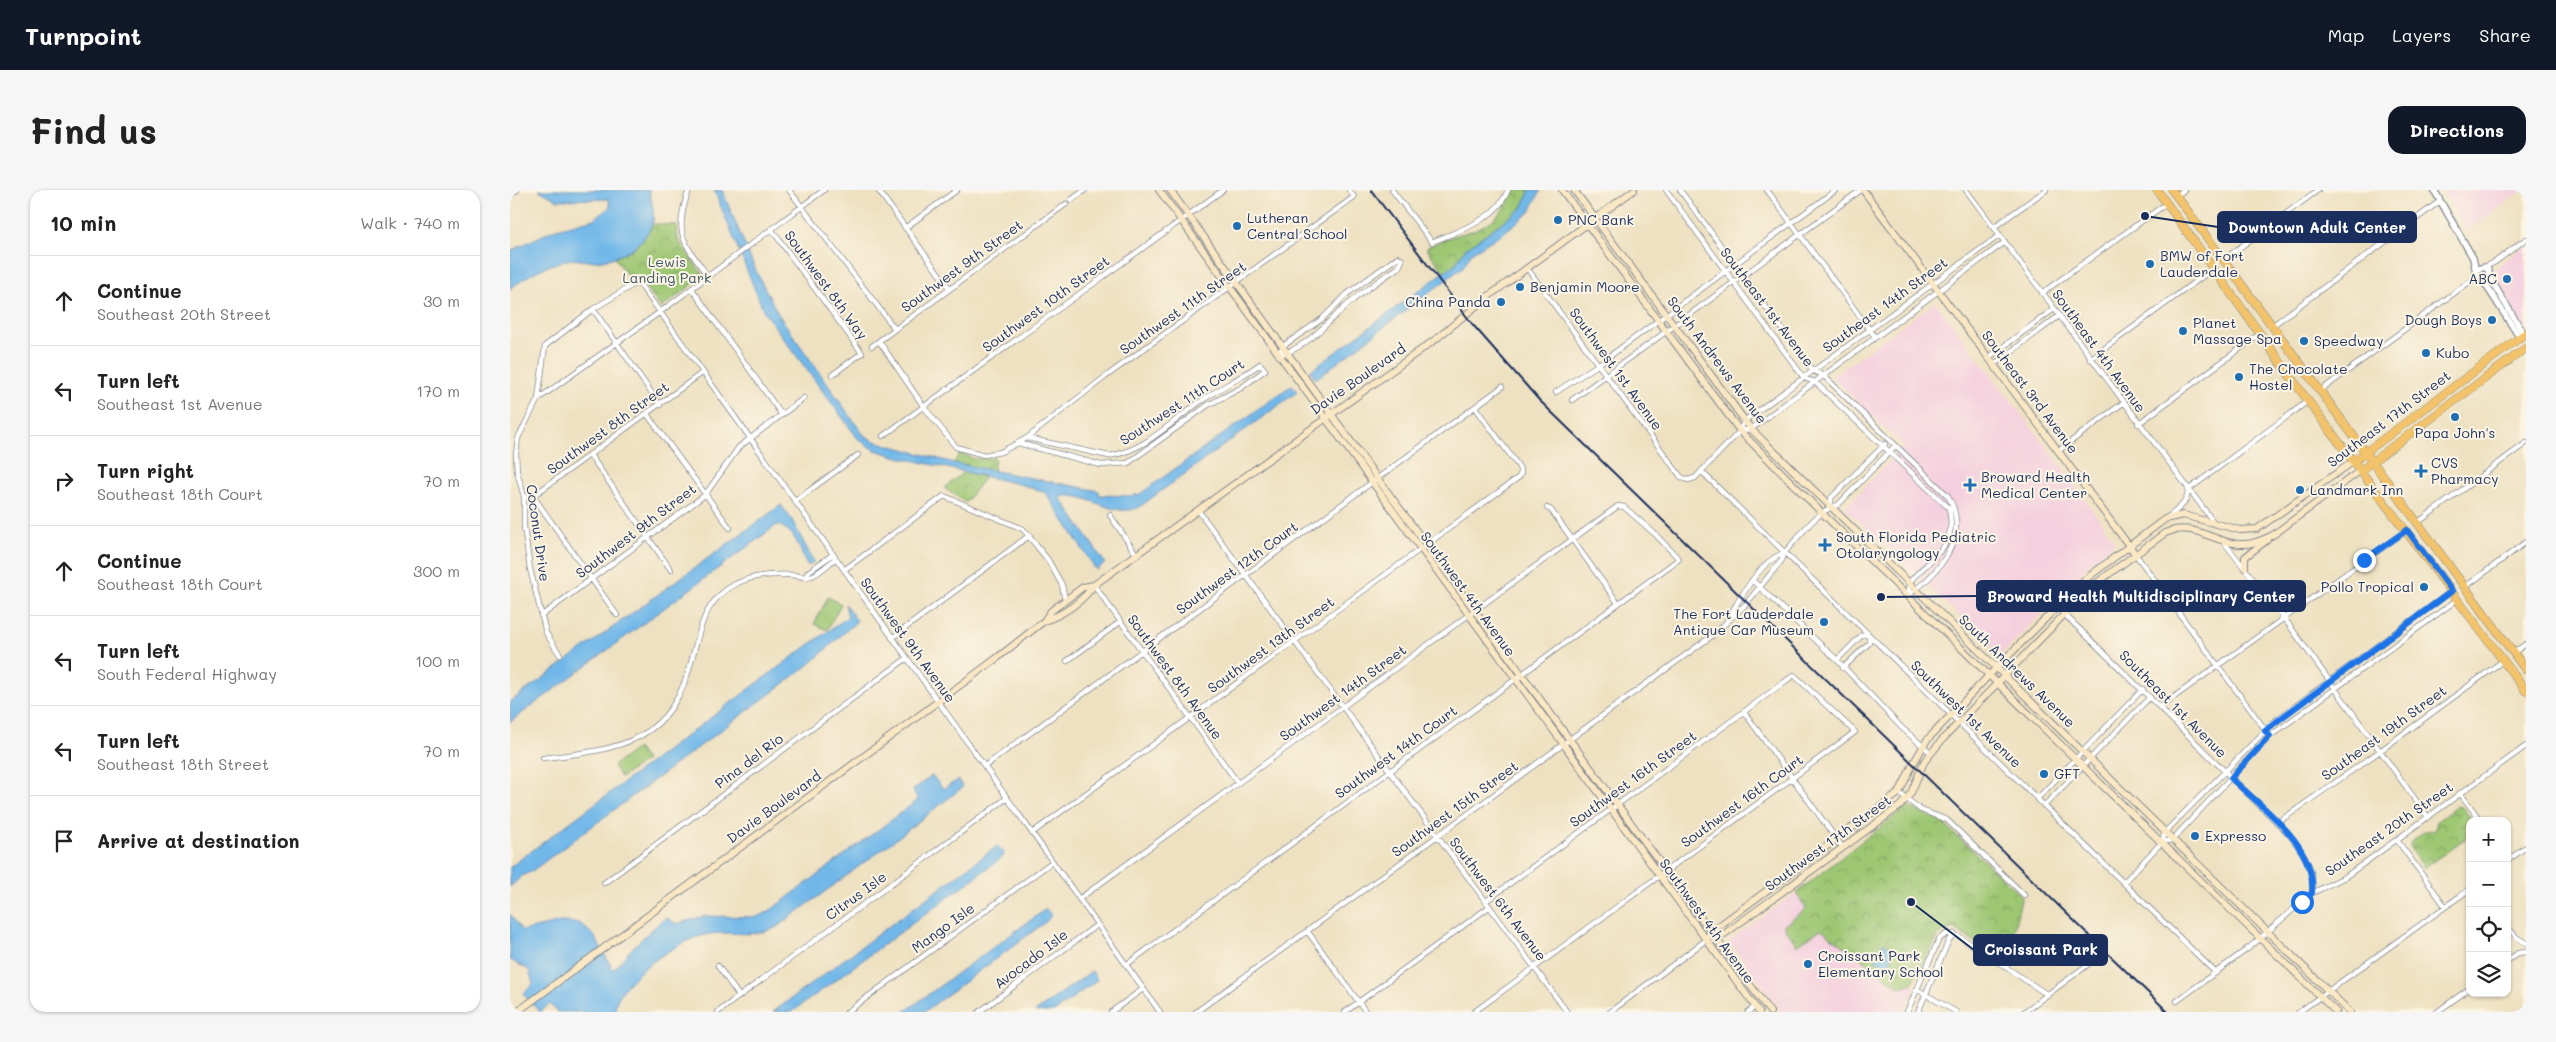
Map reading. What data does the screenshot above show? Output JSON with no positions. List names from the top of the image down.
{
  "streets": {
    "main road": [
      "South Andrews Avenue",
      "Davie Boulevard",
      "Southeast 3rd Avenue",
      "Southeast 17th Street",
      "Southwest 4th Avenue",
      "Southwest 17th Street"
    ],
    "street": [
      "Southwest 9th Street",
      "Southwest 8th Way",
      "Southwest 10th Street",
      "Southeast 14th Street",
      "Southeast 1st Avenue",
      "Southwest 11th Street",
      "Southeast 4th Avenue",
      "Southwest 1st Avenue",
      "Southwest 11th Court",
      "Southwest 8th Street",
      "Coconut Drive",
      "Southwest 12th Court",
      "Southwest 9th Avenue",
      "Southwest 13th Street",
      "Southwest 8th Avenue",
      "Southwest 14th Street",
      "Southeast 19th Street",
      "Southwest 14th Court",
      "Pina del Rio",
      "Southwest 16th Street",
      "Southwest 16th Court",
      "Southwest 15th Street",
      "Southeast 20th Street",
      "Citrus Isle",
      "Southwest 6th Avenue",
      "Mango Isle",
      "Avocado Isle"
    ]
  },
  "crossings": [
    ["Southwest 9th Street", "Coconut Drive"],
    ["Southwest 9th Street", "Southwest 9th Avenue"],
    ["Southwest 10th Street", "Southwest 4th Avenue"],
    ["Southeast 14th Street", "Southeast 1st Avenue"],
    ["Southeast 14th Street", "Southeast 4th Avenue"],
    ["Southeast 14th Street", "South Andrews Avenue"],
    ["Southeast 14th Street", "Southeast 3rd Avenue"],
    ["Southeast 1st Avenue", "Southeast 17th Street"],
    ["Southeast 1st Avenue", "Southeast 19th Street"],
    ["Southeast 1st Avenue", "Southwest 15th Street"],
    ["Southeast 1st Avenue", "Southeast 20th Street"],
    ["Southwest 11th Street", "Southwest 11th Court"],
    ["Southwest 11th Street", "Southwest 4th Avenue"],
    ["Southeast 4th Avenue", "Southeast 17th Street"],
    ["South Andrews Avenue", "Davie Boulevard"],
    ["South Andrews Avenue", "Southeast 17th Street"],
    ["South Andrews Avenue", "Southwest 15th Street"],
    ["South Andrews Avenue", "Southeast 20th Street"],
    ["South Andrews Avenue", "Southwest 17th Street"],
    ["Southwest 1st Avenue", "Davie Boulevard"],
    ["Southwest 1st Avenue", "Southwest 15th Street"],
    ["Southwest 1st Avenue", "Southeast 20th Street"],
    ["Southwest 1st Avenue", "Southwest 17th Street"],
    ["Davie Boulevard", "Southwest 4th Avenue"],
    ["Davie Boulevard", "Southwest 9th Avenue"],
    ["Davie Boulevard", "Southwest 8th Avenue"],
    ["Davie Boulevard", "Southwest 6th Avenue"],
    ["Southeast 3rd Avenue", "Southeast 17th Street"],
    ["Southeast 17th Street", "Southwest 17th Street"],
    ["Southwest 8th Street", "Coconut Drive"],
    ["Southwest 8th Street", "Southwest 9th Avenue"],
    ["Coconut Drive", "Southwest 9th Avenue"],
    ["Southwest 12th Court", "Southwest 4th Avenue"],
    ["Southwest 12th Court", "Southwest 9th Avenue"],
    ["Southwest 12th Court", "Southwest 13th Street"],
    ["Southwest 12th Court", "Southwest 8th Avenue"],
    ["Southwest 12th Court", "Southwest 6th Avenue"],
    ["Southwest 4th Avenue", "Southwest 13th Street"],
    ["Southwest 4th Avenue", "Southwest 14th Street"],
    ["Southwest 4th Avenue", "Southwest 14th Court"],
    ["Southwest 4th Avenue", "Southwest 16th Street"],
    ["Southwest 4th Avenue", "Southwest 16th Court"],
    ["Southwest 4th Avenue", "Southwest 15th Street"],
    ["Southwest 4th Avenue", "Southwest 17th Street"],
    ["Southwest 9th Avenue", "Southwest 13th Street"],
    ["Southwest 9th Avenue", "Southwest 14th Street"],
    ["Southwest 9th Avenue", "Southwest 14th Court"],
    ["Southwest 9th Avenue", "Pina del Rio"],
    ["Southwest 9th Avenue", "Citrus Isle"],
    ["Southwest 9th Avenue", "Mango Isle"],
    ["Southwest 9th Avenue", "Avocado Isle"],
    ["Southwest 13th Street", "Southwest 8th Avenue"],
    ["Southwest 13th Street", "Southwest 6th Avenue"],
    ["Southwest 8th Avenue", "Southwest 14th Street"],
    ["Southwest 14th Street", "Southwest 14th Court"],
    ["Southwest 14th Street", "Southwest 6th Avenue"],
    ["Southwest 14th Court", "Southwest 6th Avenue"],
    ["Southwest 16th Street", "Southwest 16th Court"],
    ["Southwest 16th Street", "Southwest 6th Avenue"],
    ["Southwest 16th Court", "Southwest 6th Avenue"],
    ["Southwest 15th Street", "Southwest 6th Avenue"]
  ],
  "parks": ["Lewis Landing Park"],
  "places": {
    "other": [
      "Downtown Adult Center",
      "PNC Bank",
      "Lutheran Central School",
      "BMW of Fort Lauderdale",
      "ABC",
      "Benjamin Moore",
      "China Panda",
      "Dough Boys",
      "Planet Massage Spa",
      "Speedway",
      "Kubo",
      "The Chocolate Hostel",
      "Papa John's",
      "Landmark Inn",
      "Pollo Tropical",
      "Broward Health Multidisciplinary Center",
      "The Fort Lauderdale Antique Car Museum",
      "GFT",
      "Expresso",
      "Croissant Park",
      "Croissant Park Elementary School"
    ],
    "health": ["CVS Pharmacy", "Broward Health Medical Center", "South Florida Pediatric Otolaryngology"]
  },
  "page": {
    "header": "Turnpoint",
    "nav": ["Map", "Layers", "Share"],
    "buttons": "Directions",
    "title": "Find us",
    "heading": ["10 min", "Walk · 740 m"],
    "list": [
      ["Continue", "Southeast 20th Street", "30 m"],
      ["Turn left", "Southeast 1st Avenue", "170 m"],
      ["Turn right", "Southeast 18th Court", "70 m"],
      ["Continue", "Southeast 18th Court", "300 m"],
      ["Turn left", "South Federal Highway", "100 m"],
      ["Turn left", "Southeast 18th Street", "70 m"],
      "Arrive at destination"
    ],
    "map_buttons": ["+", "−"]
  }
}
